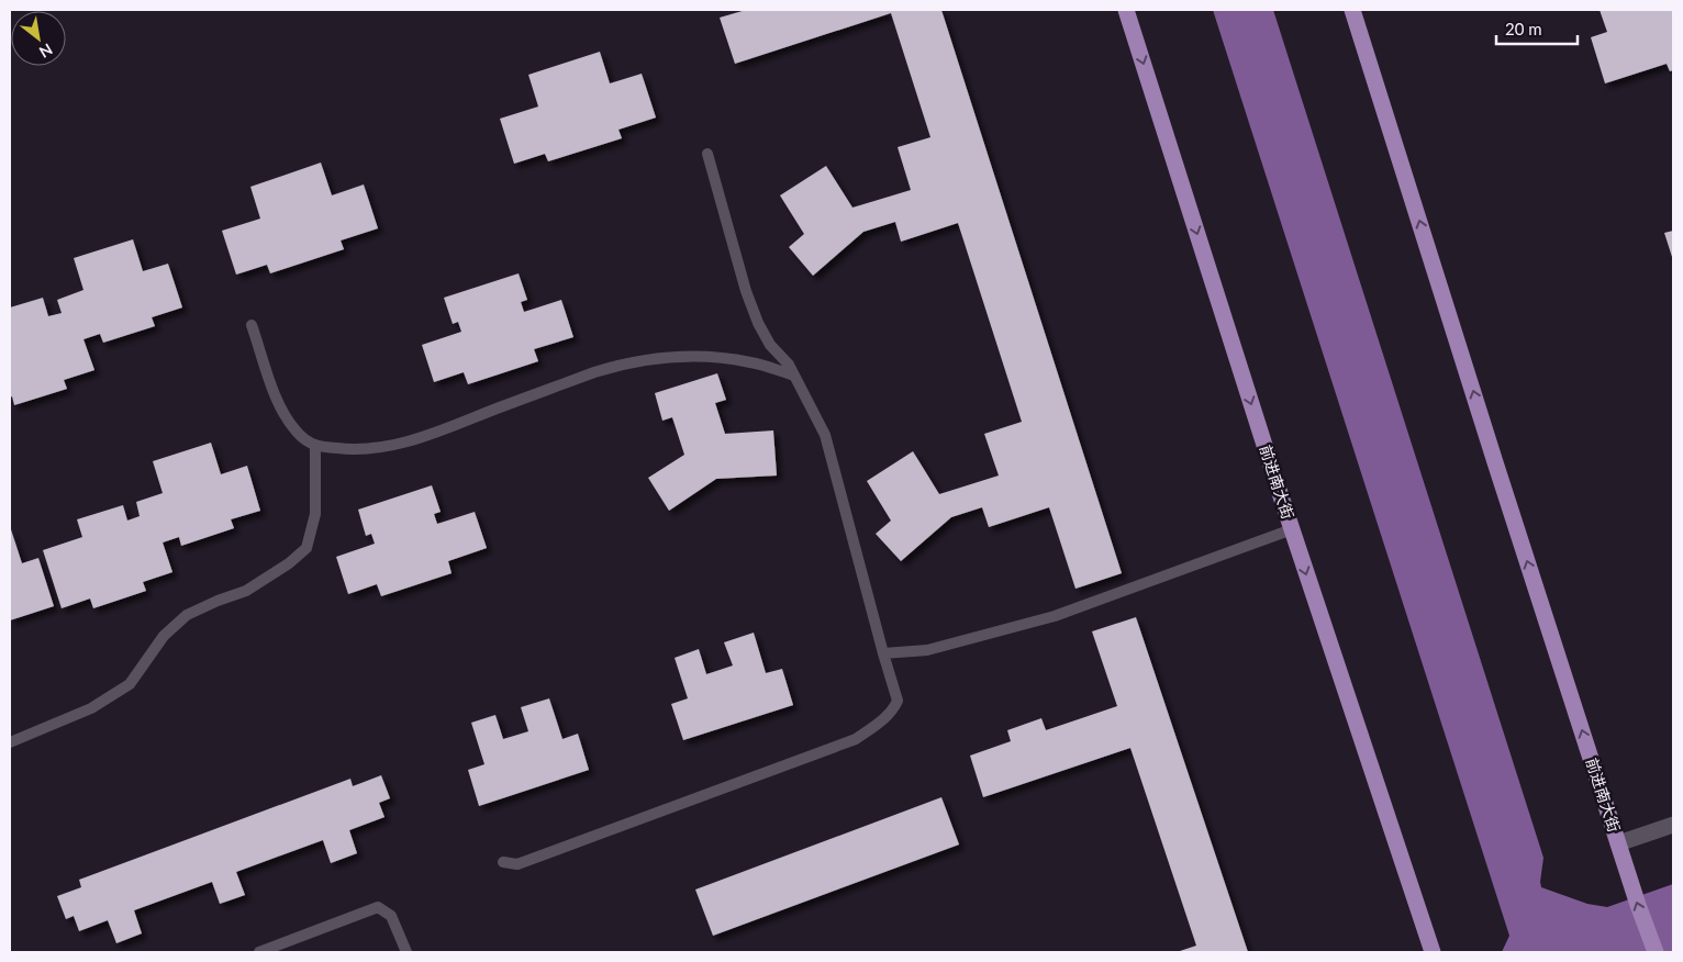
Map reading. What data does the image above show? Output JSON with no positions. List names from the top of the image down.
{
  "streets": {
    "main road": ["前进南大街"]
  },
  "scale_bar": "20 m",
  "north": "bottom right"
}
